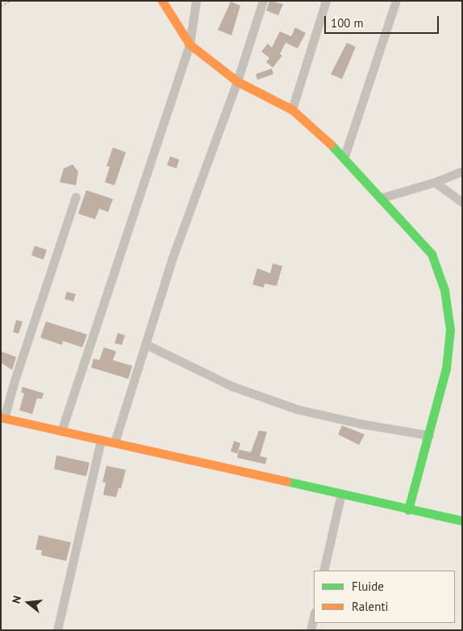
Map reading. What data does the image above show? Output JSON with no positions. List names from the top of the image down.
{
  "legend": ["Fluide", "Ralenti"],
  "scale_bar": "100 m",
  "north": "left"
}
